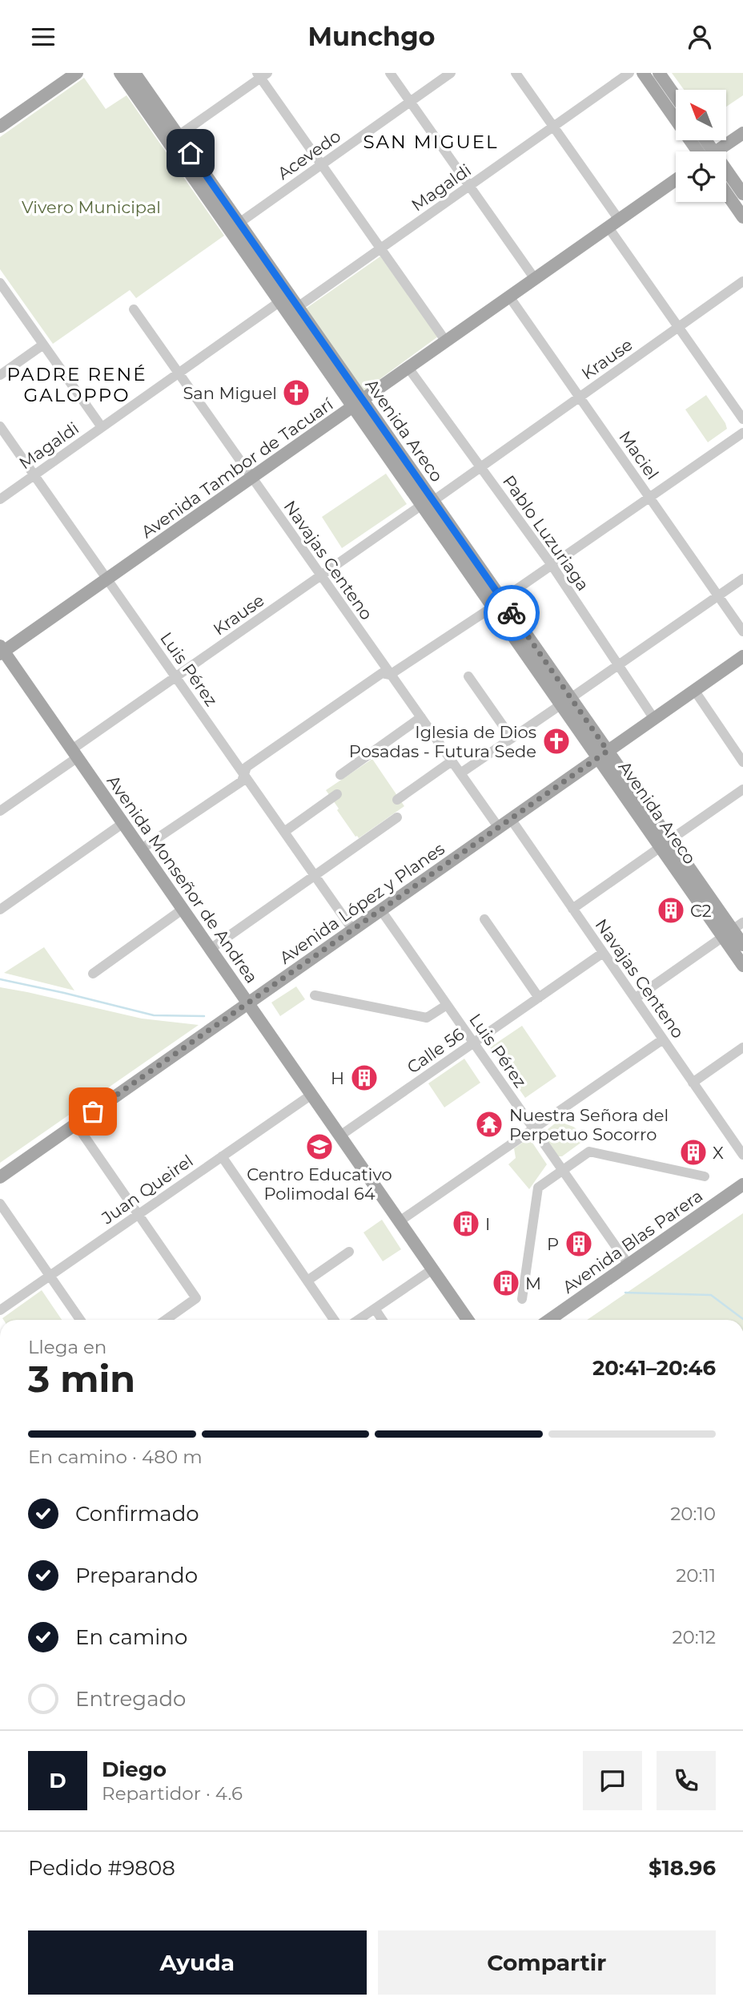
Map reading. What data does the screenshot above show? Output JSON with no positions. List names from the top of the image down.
{
  "streets": {
    "main road": [
      "Avenida Areco",
      "Avenida Tambor de Tacuarí",
      "Avenida Monseñor de Andrea",
      "Avenida López y Planes",
      "Avenida Blas Parera"
    ],
    "street": [
      "Acevedo",
      "Magaldi",
      "Krause",
      "Maciel",
      "Pablo Luzuriaga",
      "Navajas Centeno",
      "Luis Pérez",
      "Calle 56",
      "Juan Queirel"
    ]
  },
  "crossings": [
    ["Acevedo", "Avenida Areco"],
    ["Magaldi", "Avenida Areco"],
    ["Magaldi", "Navajas Centeno"],
    ["Magaldi", "Luis Pérez"],
    ["Krause", "Avenida Areco"],
    ["Krause", "Maciel"],
    ["Krause", "Pablo Luzuriaga"],
    ["Krause", "Navajas Centeno"],
    ["Krause", "Luis Pérez"],
    ["Krause", "Avenida Monseñor de Andrea"],
    ["Avenida Areco", "Avenida Tambor de Tacuarí"],
    ["Avenida Areco", "Avenida López y Planes"],
    ["Maciel", "Avenida Tambor de Tacuarí"],
    ["Avenida Tambor de Tacuarí", "Pablo Luzuriaga"],
    ["Avenida Tambor de Tacuarí", "Navajas Centeno"],
    ["Avenida Tambor de Tacuarí", "Luis Pérez"],
    ["Avenida Tambor de Tacuarí", "Avenida Monseñor de Andrea"],
    ["Pablo Luzuriaga", "Avenida López y Planes"],
    ["Navajas Centeno", "Avenida López y Planes"],
    ["Navajas Centeno", "Calle 56"],
    ["Luis Pérez", "Avenida López y Planes"],
    ["Luis Pérez", "Calle 56"],
    ["Luis Pérez", "Avenida Blas Parera"],
    ["Avenida Monseñor de Andrea", "Avenida López y Planes"],
    ["Avenida Monseñor de Andrea", "Calle 56"],
    ["Avenida Monseñor de Andrea", "Juan Queirel"]
  ],
  "districts": ["SAN MIGUEL", "PADRE RENÉ GALOPPO"],
  "parks": ["Vivero Municipal"],
  "places": {
    "church": ["San Miguel", "Iglesia de Dios Posadas - Futura Sede"],
    "building": [
      "C2",
      "H",
      "X",
      "I",
      "P",
      "M"
    ],
    "temple": ["Nuestra Señora del Perpetuo Socorro"],
    "school or university": ["Centro Educativo Polimodal 64"]
  },
  "north": "top left",
  "page": {
    "header": "Munchgo",
    "heading": ["3 min", "Llega en", "20:41–20:46"],
    "panel": [
      "Diego",
      "Repartidor · 4.6",
      "Pedido #9808",
      "$18.96"
    ],
    "bar": "En camino · 480 m",
    "list": [
      ["Confirmado", "20:10"],
      ["Preparando", "20:11"],
      ["En camino", "20:12"],
      "Entregado"
    ],
    "round": "D",
    "buttons": ["Ayuda", "Compartir"]
  }
}
